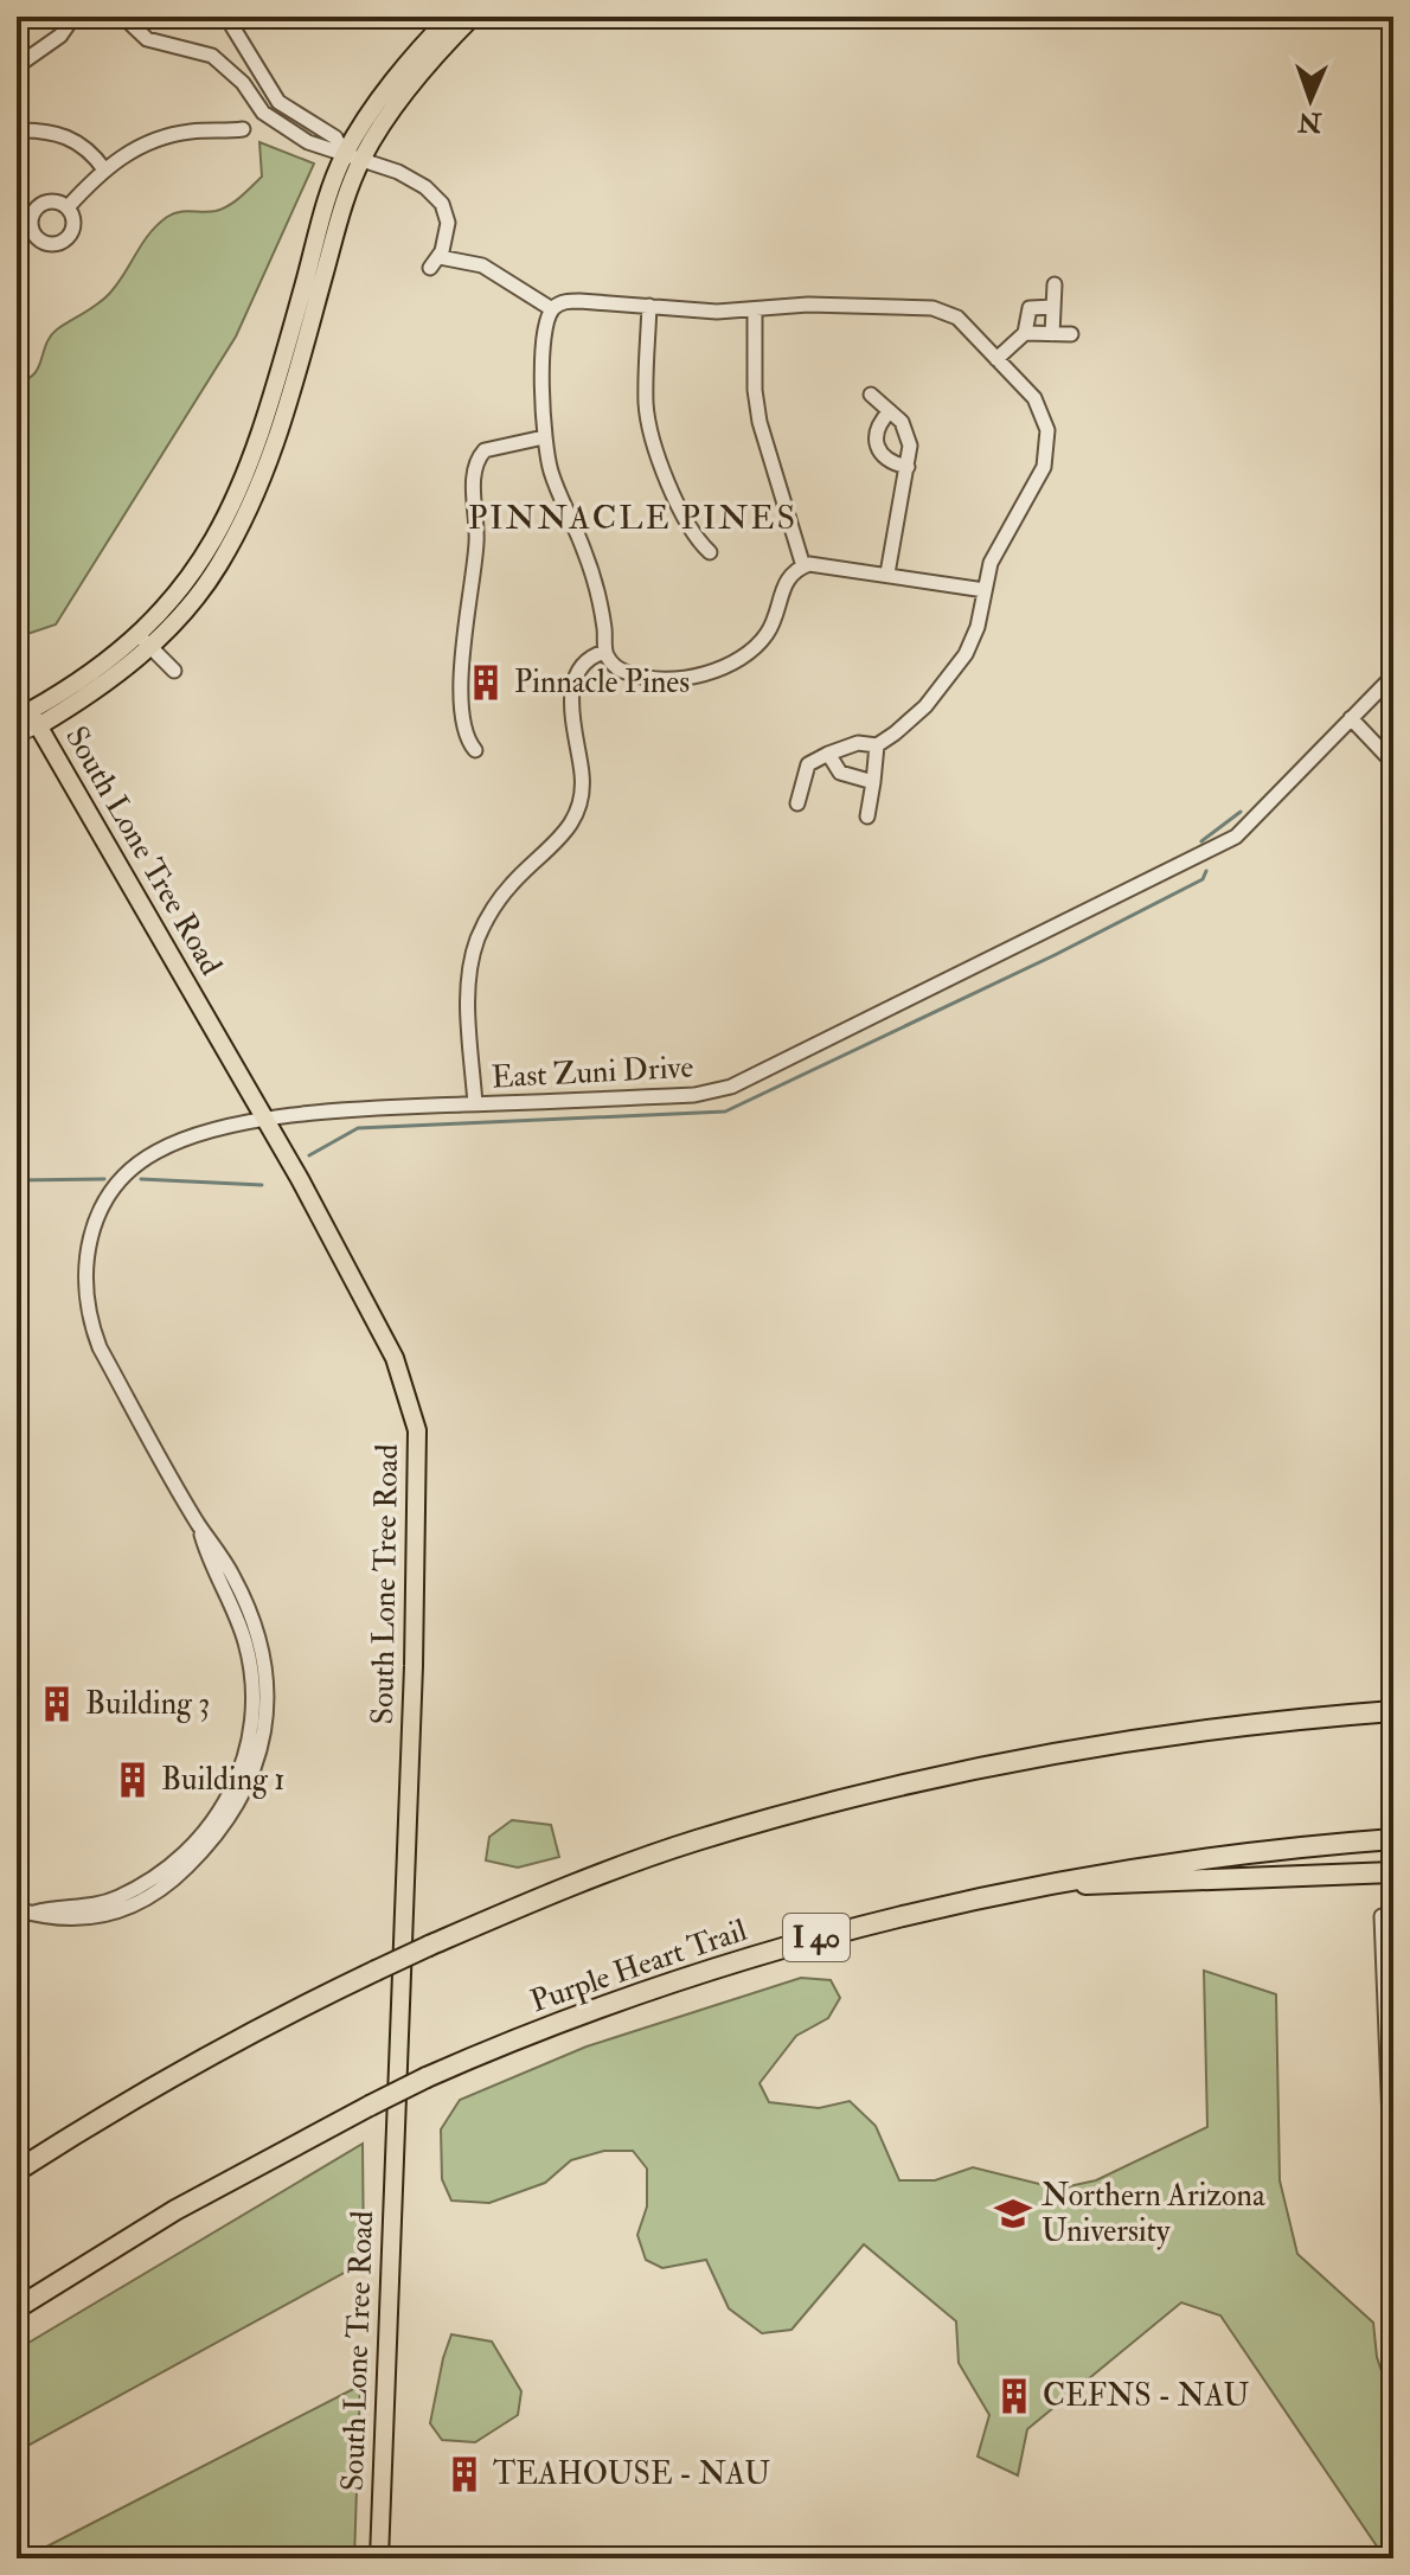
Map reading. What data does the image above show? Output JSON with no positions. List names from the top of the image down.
{
  "streets": {
    "highway": ["I 40", "Purple Heart Trail"],
    "main road": ["South Lone Tree Road"],
    "street": ["East Zuni Drive"]
  },
  "crossings": [
    ["South Lone Tree Road", "East Zuni Drive"]
  ],
  "districts": ["PINNACLE PINES"],
  "places": {
    "building": [
      "Pinnacle Pines",
      "Building 3",
      "Building 1",
      "CEFNS - NAU",
      "TEAHOUSE - NAU"
    ],
    "school or university": ["Northern Arizona University"]
  },
  "north": "bottom"
}
